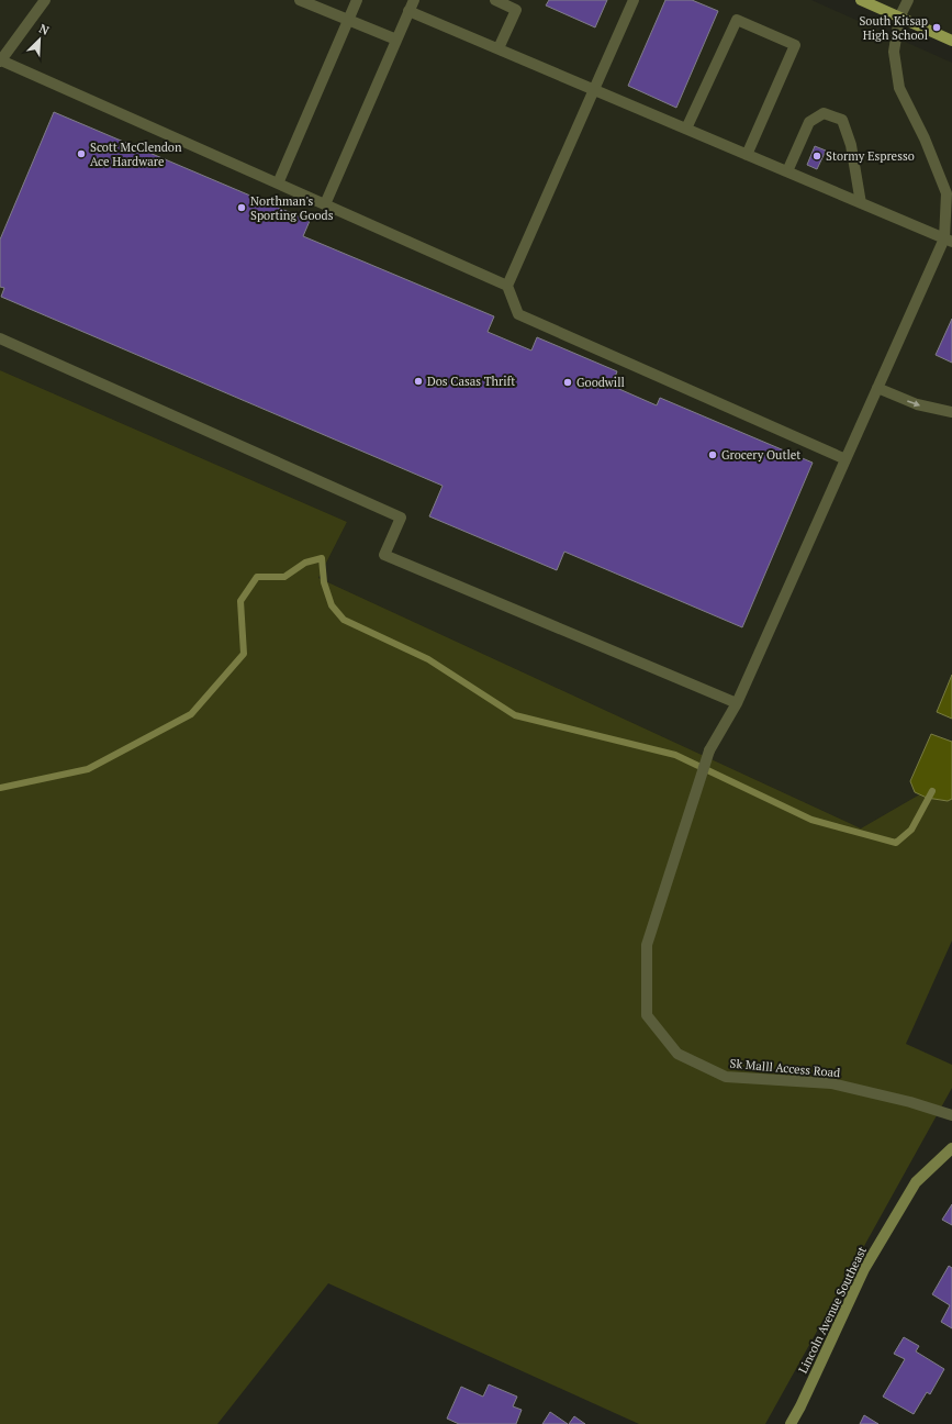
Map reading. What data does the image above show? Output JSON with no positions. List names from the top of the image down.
{
  "streets": {
    "street": ["Sk Malll Access Road", "Lincoln Avenue Southeast"]
  },
  "places": [
    "South Kitsap High School",
    "Scott McClendon Ace Hardware",
    "Stormy Espresso",
    "Northman's Sporting Goods",
    "Dos Casas Thrift",
    "Goodwill",
    "Grocery Outlet"
  ],
  "north": "top right"
}
